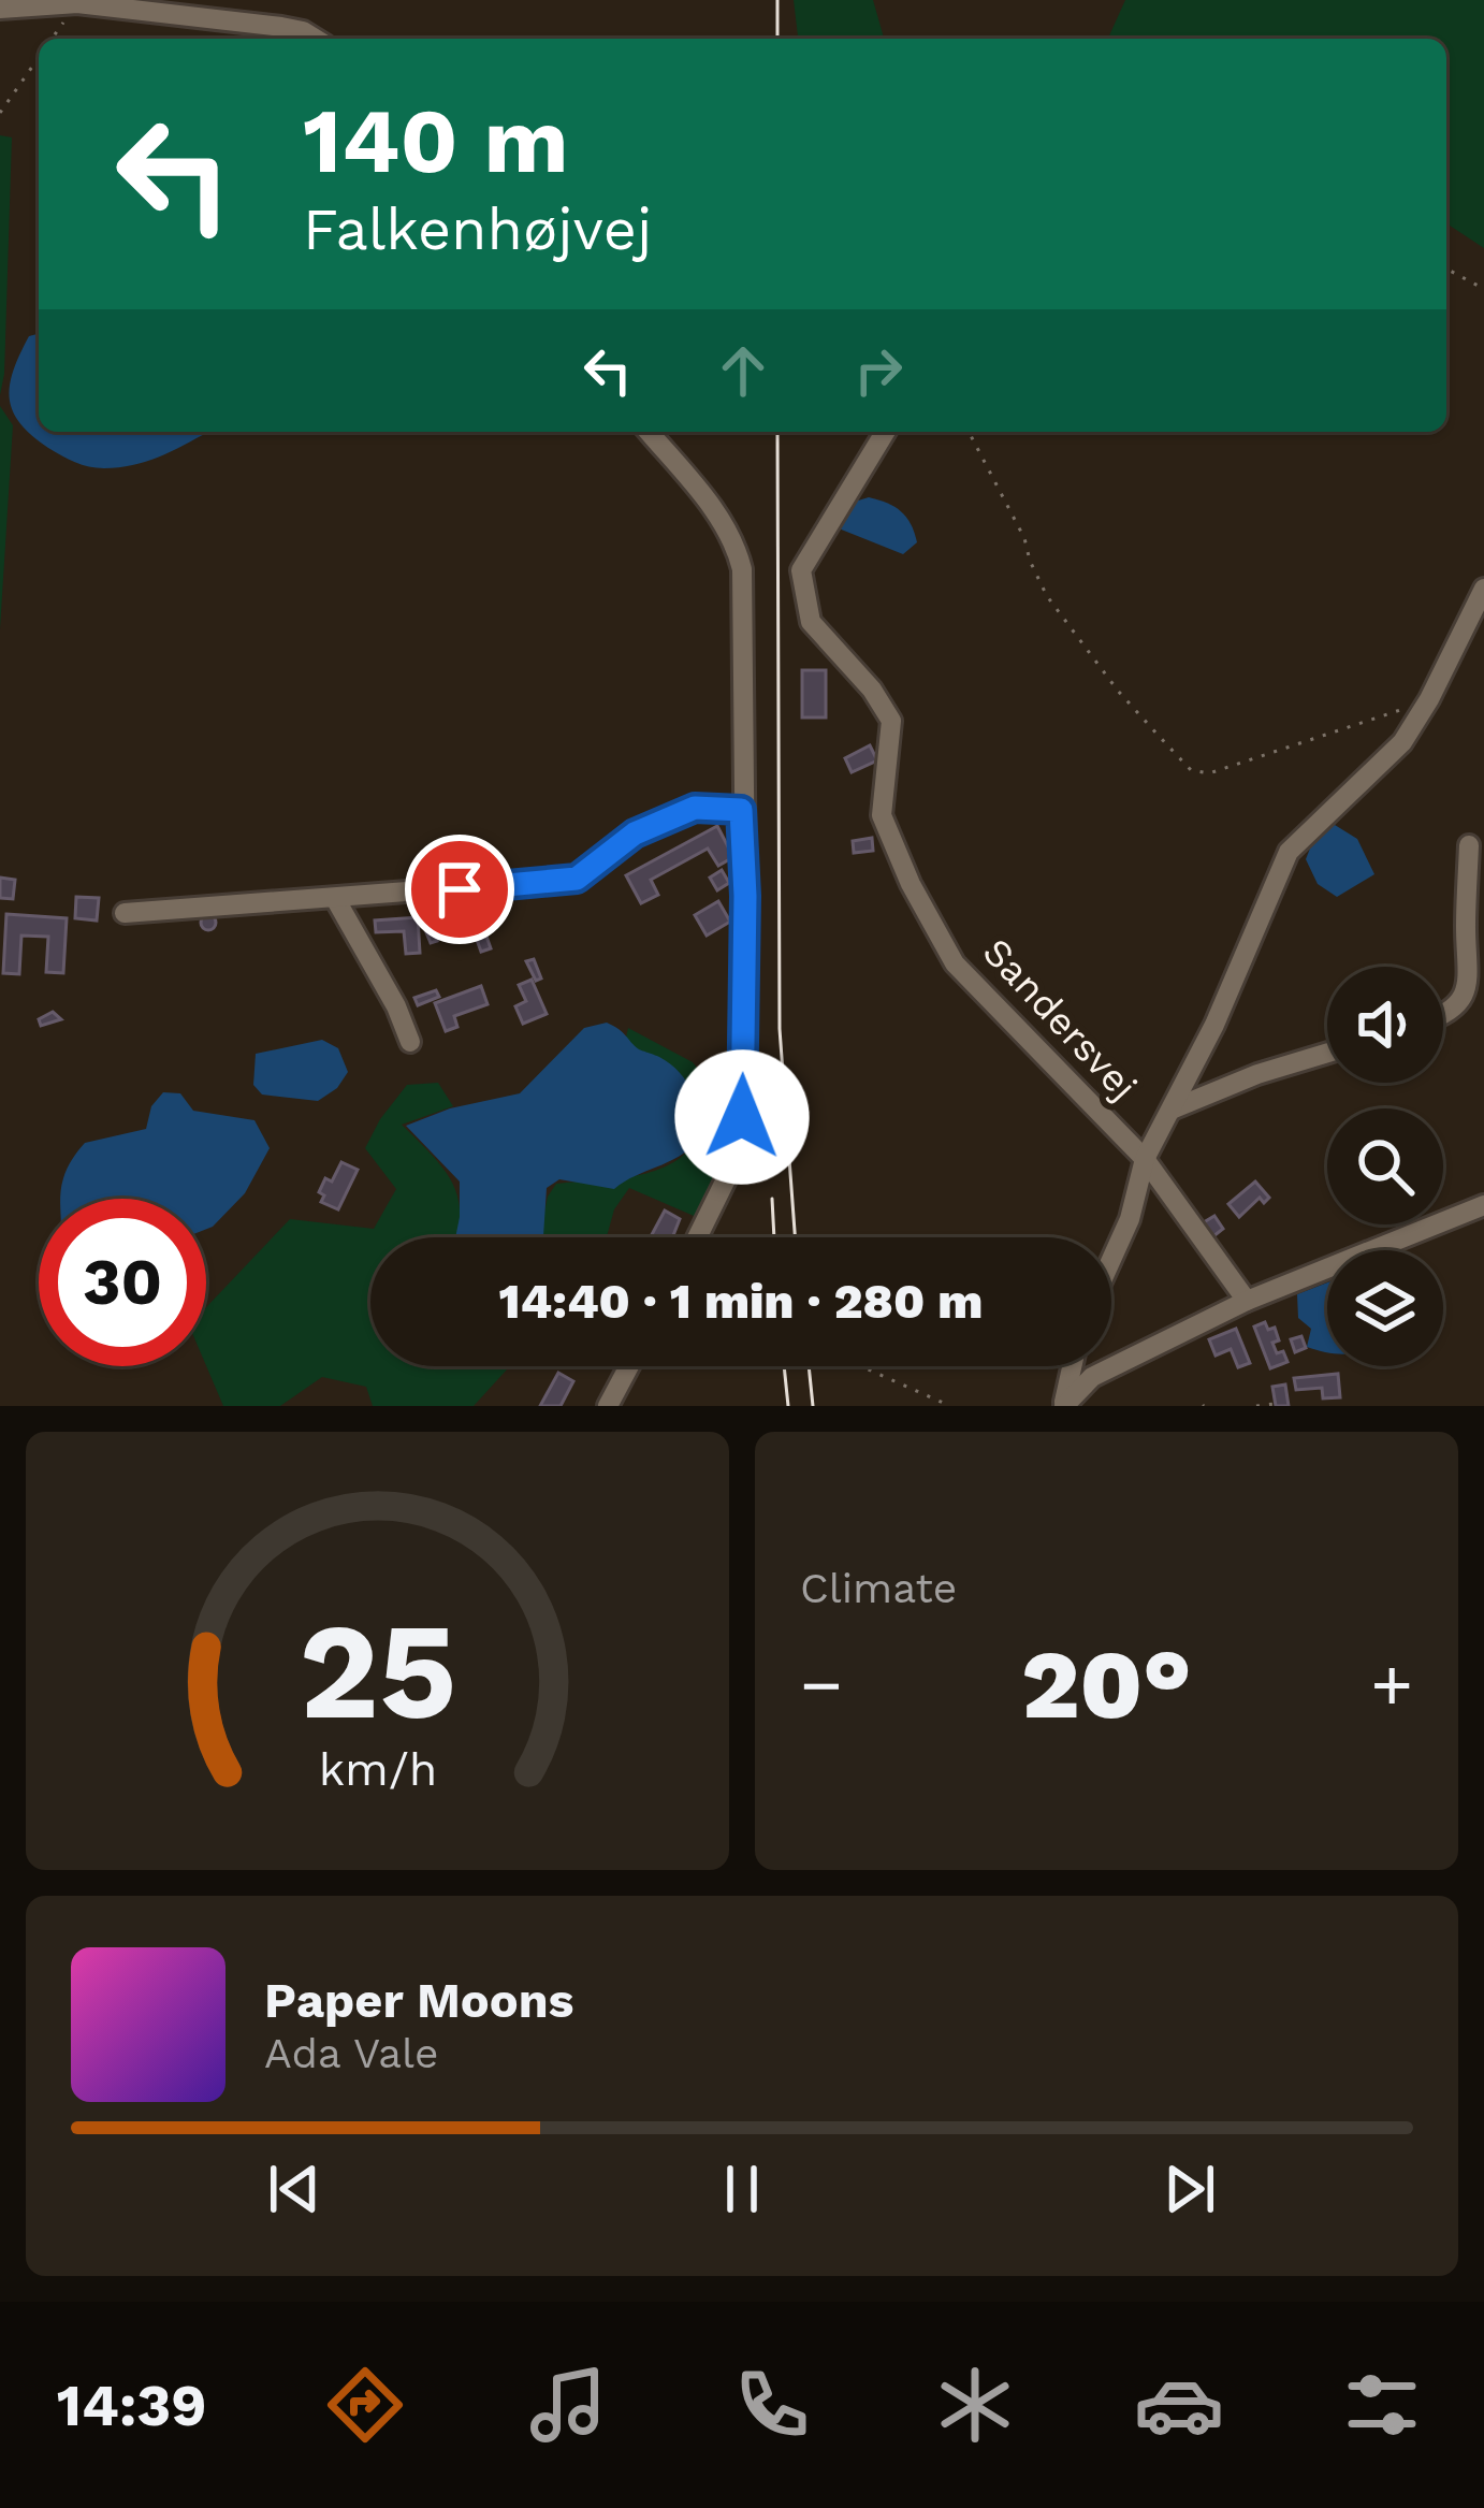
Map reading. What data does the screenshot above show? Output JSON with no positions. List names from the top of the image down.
{
  "streets": {
    "street": ["Sandersvej"]
  },
  "page": {
    "turn": ["140 m", "Falkenhøjvej"],
    "limit": "30",
    "trip": "14:40 · 1 min · 280 m",
    "tile": "Climate",
    "heat": ["−", "20°", "+"],
    "song": ["Paper Moons", "Ada Vale"],
    "tabs": "14:39",
    "gauge": ["25", "km/h"]
  }
}
